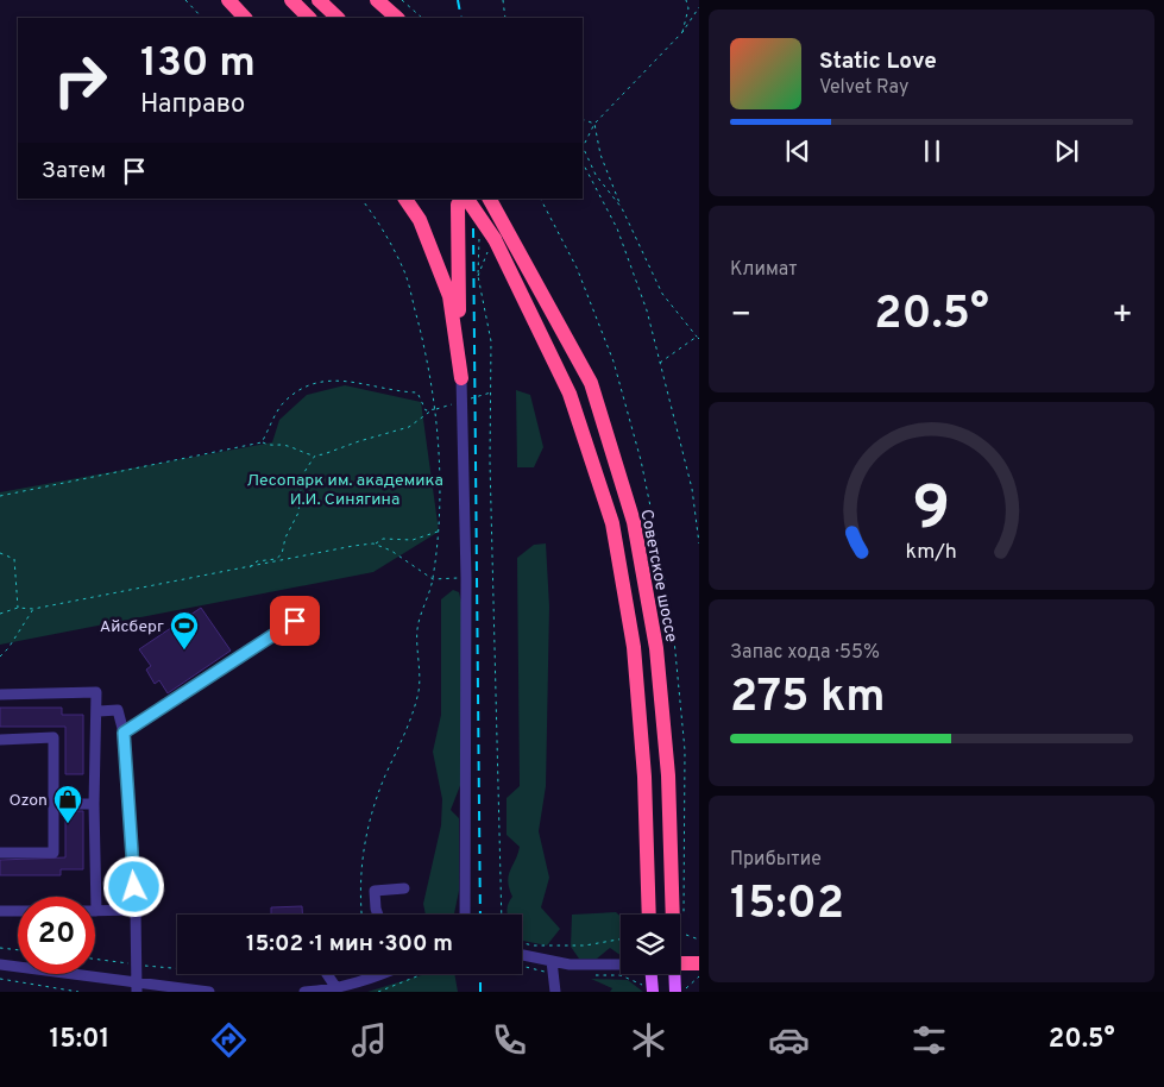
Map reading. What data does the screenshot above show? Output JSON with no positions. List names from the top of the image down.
{
  "streets": {
    "highway": ["Советское шоссе"]
  },
  "parks": ["Лесопарк им. академика И.И. Синягина"],
  "places": {
    "sports": ["Айсберг"],
    "shop": ["Ozon"]
  },
  "page": {
    "turn": ["130 m", "Направо"],
    "song": ["Static Love", "Velvet Ray"],
    "then": "Затем",
    "tile": [
      "Климат",
      ["Запас хода · 55%", "275 km"],
      ["Прибытие", "15:02"]
    ],
    "heat": ["−", "20.5°", "+"],
    "limit": "20",
    "trip": "15:02 · 1 мин · 300 m",
    "tabs": ["15:01", "20.5°"],
    "gauge": ["9", "km/h"]
  }
}
